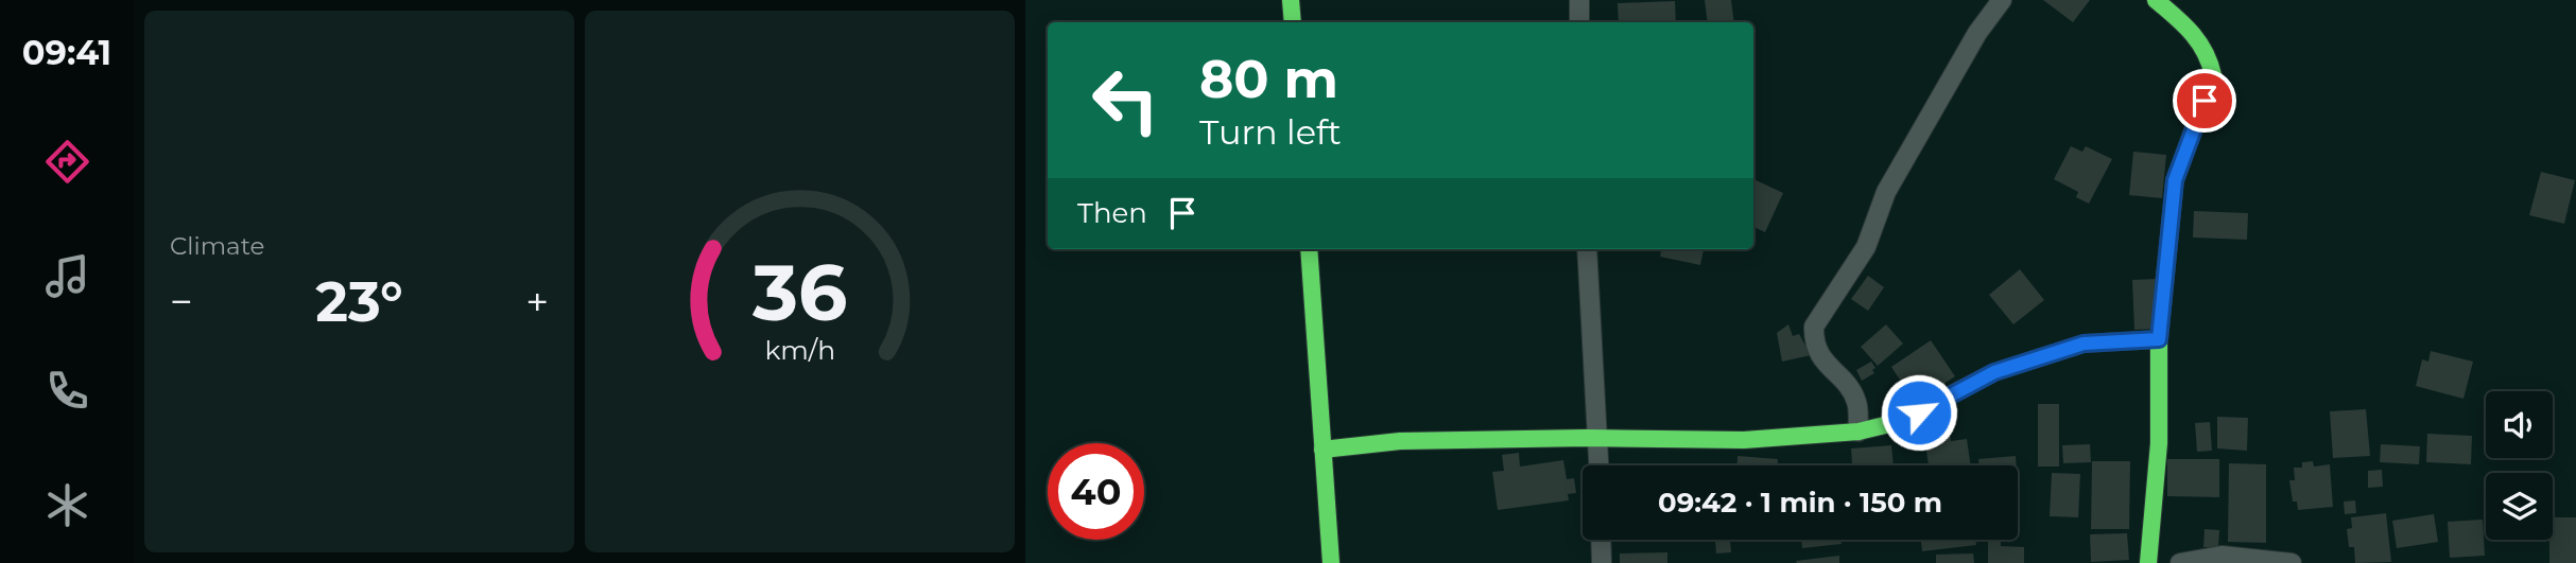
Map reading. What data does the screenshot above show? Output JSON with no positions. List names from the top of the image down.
{
  "page": {
    "tabs": "09:41",
    "tile": "Climate",
    "turn": ["80 m", "Turn left"],
    "then": "Then",
    "heat": ["−", "23°", "+"],
    "limit": "40",
    "trip": "09:42 · 1 min · 150 m",
    "gauge": ["36", "km/h"]
  }
}
